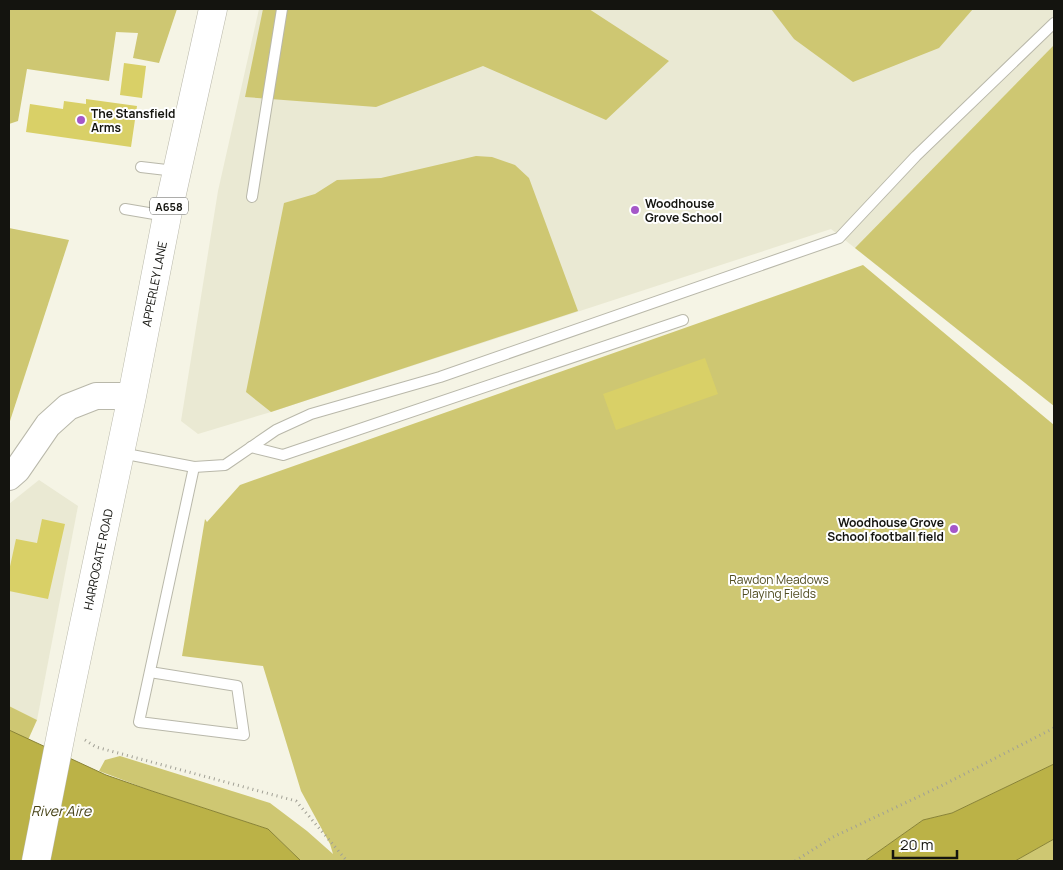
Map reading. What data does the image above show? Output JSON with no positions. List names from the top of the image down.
{
  "streets": {
    "highway": ["A658", "APPERLEY LANE", "HARROGATE ROAD"]
  },
  "crossings": [
    ["APPERLEY LANE", "HARROGATE ROAD"]
  ],
  "water": ["River Aire"],
  "parks": ["Rawdon Meadows Playing Fields"],
  "places": ["The Stansfield Arms", "Woodhouse Grove School", "Woodhouse Grove School football field"],
  "scale_bar": "20 m"
}
